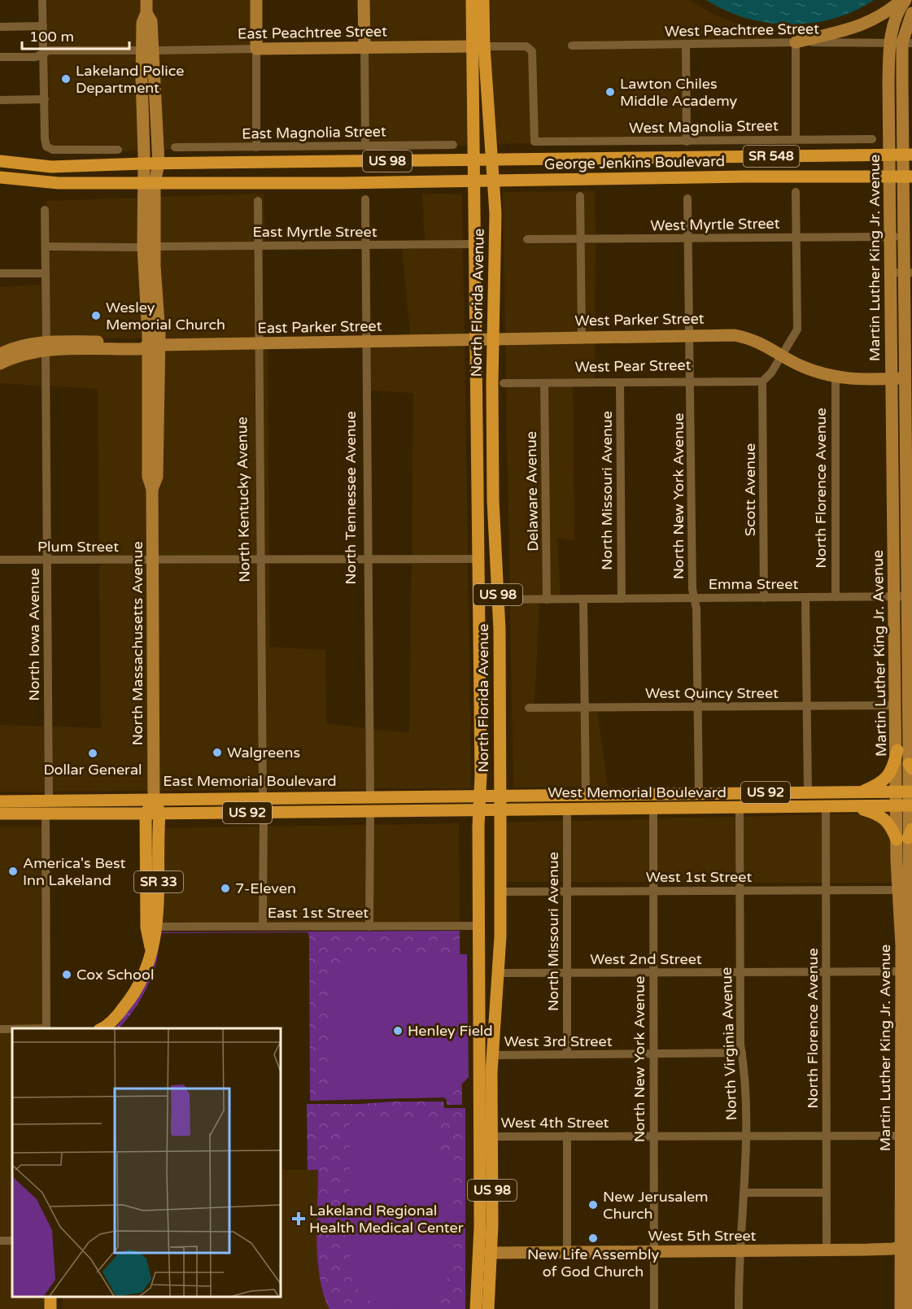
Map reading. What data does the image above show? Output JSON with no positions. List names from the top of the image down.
{
  "streets": {
    "main road": [
      "East Peachtree Street",
      "SR 548",
      "US 98",
      "George Jenkins Boulevard",
      "Martin Luther King Jr. Avenue",
      "North Florida Avenue",
      "West Parker Street",
      "East Parker Street",
      "North Massachusetts Avenue",
      "East Memorial Boulevard",
      "West Memorial Boulevard",
      "US 92",
      "SR 33",
      "West 5th Street"
    ],
    "street": [
      "West Peachtree Street",
      "West Magnolia Street",
      "East Magnolia Street",
      "West Myrtle Street",
      "East Myrtle Street",
      "West Pear Street",
      "North Florence Avenue",
      "Scott Avenue",
      "North Missouri Avenue",
      "Delaware Avenue",
      "North New York Avenue",
      "North Tennessee Avenue",
      "North Kentucky Avenue",
      "Plum Street",
      "Emma Street",
      "North Iowa Avenue",
      "West Quincy Street",
      "West 1st Street",
      "East 1st Street",
      "West 2nd Street",
      "West 3rd Street",
      "North Virginia Avenue",
      "West 4th Street"
    ]
  },
  "crossings": [
    ["West Peachtree Street", "Martin Luther King Jr. Avenue"],
    ["East Peachtree Street", "West Magnolia Street"],
    ["East Peachtree Street", "North Florida Avenue"],
    ["East Peachtree Street", "North Massachusetts Avenue"],
    ["West Magnolia Street", "North Florida Avenue"],
    ["US 98", "George Jenkins Boulevard"],
    ["US 98", "North Florida Avenue"],
    ["US 98", "North Massachusetts Avenue"],
    ["George Jenkins Boulevard", "Martin Luther King Jr. Avenue"],
    ["George Jenkins Boulevard", "North Florida Avenue"],
    ["West Myrtle Street", "Martin Luther King Jr. Avenue"],
    ["West Myrtle Street", "North New York Avenue"],
    ["East Myrtle Street", "North Florida Avenue"],
    ["East Myrtle Street", "North Tennessee Avenue"],
    ["East Myrtle Street", "North Kentucky Avenue"],
    ["East Myrtle Street", "North Iowa Avenue"],
    ["East Myrtle Street", "North Massachusetts Avenue"],
    ["Martin Luther King Jr. Avenue", "Emma Street"],
    ["Martin Luther King Jr. Avenue", "West Quincy Street"],
    ["Martin Luther King Jr. Avenue", "West Memorial Boulevard"],
    ["Martin Luther King Jr. Avenue", "West 1st Street"],
    ["Martin Luther King Jr. Avenue", "West 2nd Street"],
    ["Martin Luther King Jr. Avenue", "West 4th Street"],
    ["Martin Luther King Jr. Avenue", "West 5th Street"],
    ["North Florida Avenue", "West Parker Street"],
    ["North Florida Avenue", "East Parker Street"],
    ["North Florida Avenue", "Plum Street"],
    ["North Florida Avenue", "Emma Street"],
    ["North Florida Avenue", "East Memorial Boulevard"],
    ["North Florida Avenue", "West Memorial Boulevard"],
    ["North Florida Avenue", "West 1st Street"],
    ["North Florida Avenue", "East 1st Street"],
    ["North Florida Avenue", "West 2nd Street"],
    ["North Florida Avenue", "West 3rd Street"],
    ["North Florida Avenue", "West 4th Street"],
    ["North Florida Avenue", "West 5th Street"],
    ["West Parker Street", "East Parker Street"],
    ["West Parker Street", "North New York Avenue"],
    ["East Parker Street", "North Tennessee Avenue"],
    ["East Parker Street", "North Kentucky Avenue"],
    ["East Parker Street", "North Iowa Avenue"],
    ["East Parker Street", "North Massachusetts Avenue"],
    ["West Pear Street", "Scott Avenue"],
    ["West Pear Street", "North Missouri Avenue"],
    ["West Pear Street", "Delaware Avenue"],
    ["West Pear Street", "North New York Avenue"],
    ["North Florence Avenue", "Emma Street"],
    ["North Florence Avenue", "West Memorial Boulevard"],
    ["North Florence Avenue", "West 1st Street"],
    ["North Florence Avenue", "West 2nd Street"],
    ["North Florence Avenue", "West 4th Street"],
    ["North Florence Avenue", "West 5th Street"],
    ["Scott Avenue", "Emma Street"],
    ["North Missouri Avenue", "Emma Street"],
    ["North Missouri Avenue", "West Memorial Boulevard"],
    ["North Missouri Avenue", "West 1st Street"],
    ["North Missouri Avenue", "West 2nd Street"],
    ["North Missouri Avenue", "West 3rd Street"],
    ["Delaware Avenue", "Emma Street"],
    ["North New York Avenue", "Emma Street"],
    ["North New York Avenue", "West Quincy Street"],
    ["North New York Avenue", "West Memorial Boulevard"],
    ["North New York Avenue", "West 1st Street"],
    ["North New York Avenue", "West 2nd Street"],
    ["North New York Avenue", "West 3rd Street"],
    ["North New York Avenue", "West 4th Street"],
    ["North New York Avenue", "West 5th Street"],
    ["North Tennessee Avenue", "Plum Street"],
    ["North Tennessee Avenue", "East Memorial Boulevard"],
    ["North Kentucky Avenue", "Plum Street"],
    ["North Kentucky Avenue", "East Memorial Boulevard"],
    ["Plum Street", "North Iowa Avenue"],
    ["Plum Street", "North Massachusetts Avenue"],
    ["North Iowa Avenue", "East Memorial Boulevard"],
    ["North Massachusetts Avenue", "East Memorial Boulevard"],
    ["North Massachusetts Avenue", "SR 33"],
    ["East Memorial Boulevard", "West Memorial Boulevard"],
    ["East Memorial Boulevard", "SR 33"],
    ["West Memorial Boulevard", "North Virginia Avenue"],
    ["West 1st Street", "North Virginia Avenue"],
    ["SR 33", "East 1st Street"],
    ["West 2nd Street", "North Virginia Avenue"],
    ["West 3rd Street", "North Virginia Avenue"],
    ["North Virginia Avenue", "West 4th Street"],
    ["North Virginia Avenue", "West 5th Street"]
  ],
  "places": {
    "other": [
      "Lakeland Police Department",
      "Lawton Chiles Middle Academy",
      "Wesley Memorial Church",
      "Walgreens",
      "Dollar General",
      "America's Best Inn Lakeland",
      "7-Eleven",
      "Cox School",
      "Henley Field",
      "New Jerusalem Church",
      "New Life Assembly of God Church"
    ],
    "health": ["Lakeland Regional Health Medical Center"]
  },
  "scale_bar": "100 m"
}
